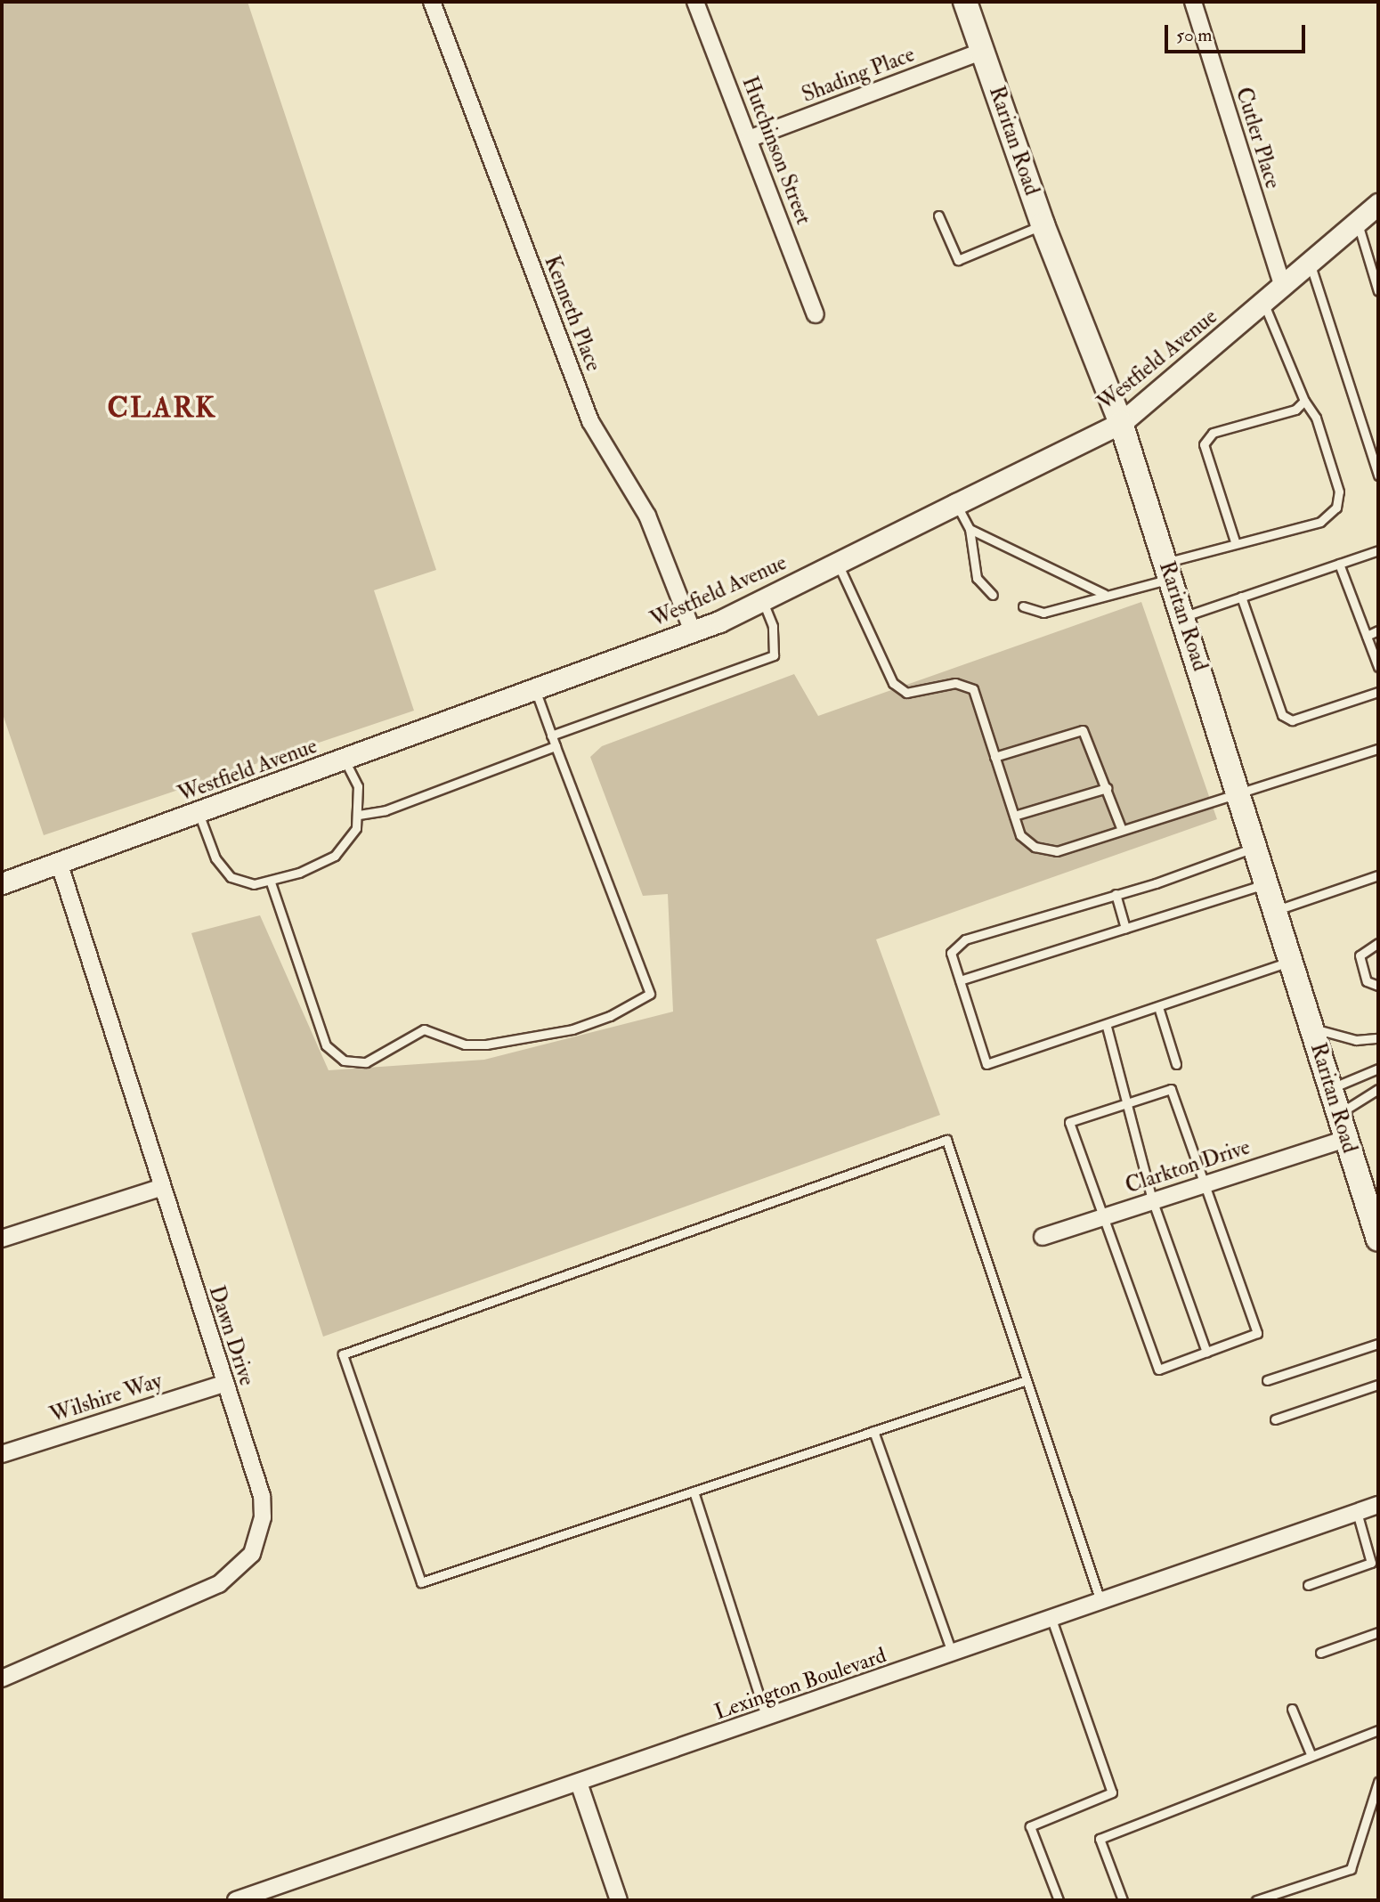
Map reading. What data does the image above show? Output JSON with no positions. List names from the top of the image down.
{
  "streets": {
    "main road": ["Raritan Road"],
    "street": [
      "Shading Place",
      "Cutler Place",
      "Hutchinson Street",
      "Kenneth Place",
      "Westfield Avenue",
      "Clarkton Drive",
      "Dawn Drive",
      "Wilshire Way",
      "Lexington Boulevard"
    ]
  },
  "crossings": [
    ["Shading Place", "Raritan Road"],
    ["Shading Place", "Hutchinson Street"],
    ["Cutler Place", "Westfield Avenue"],
    ["Raritan Road", "Westfield Avenue"],
    ["Raritan Road", "Clarkton Drive"],
    ["Kenneth Place", "Westfield Avenue"],
    ["Westfield Avenue", "Dawn Drive"],
    ["Dawn Drive", "Wilshire Way"]
  ],
  "districts": ["CLARK"],
  "scale_bar": "50 m"
}
